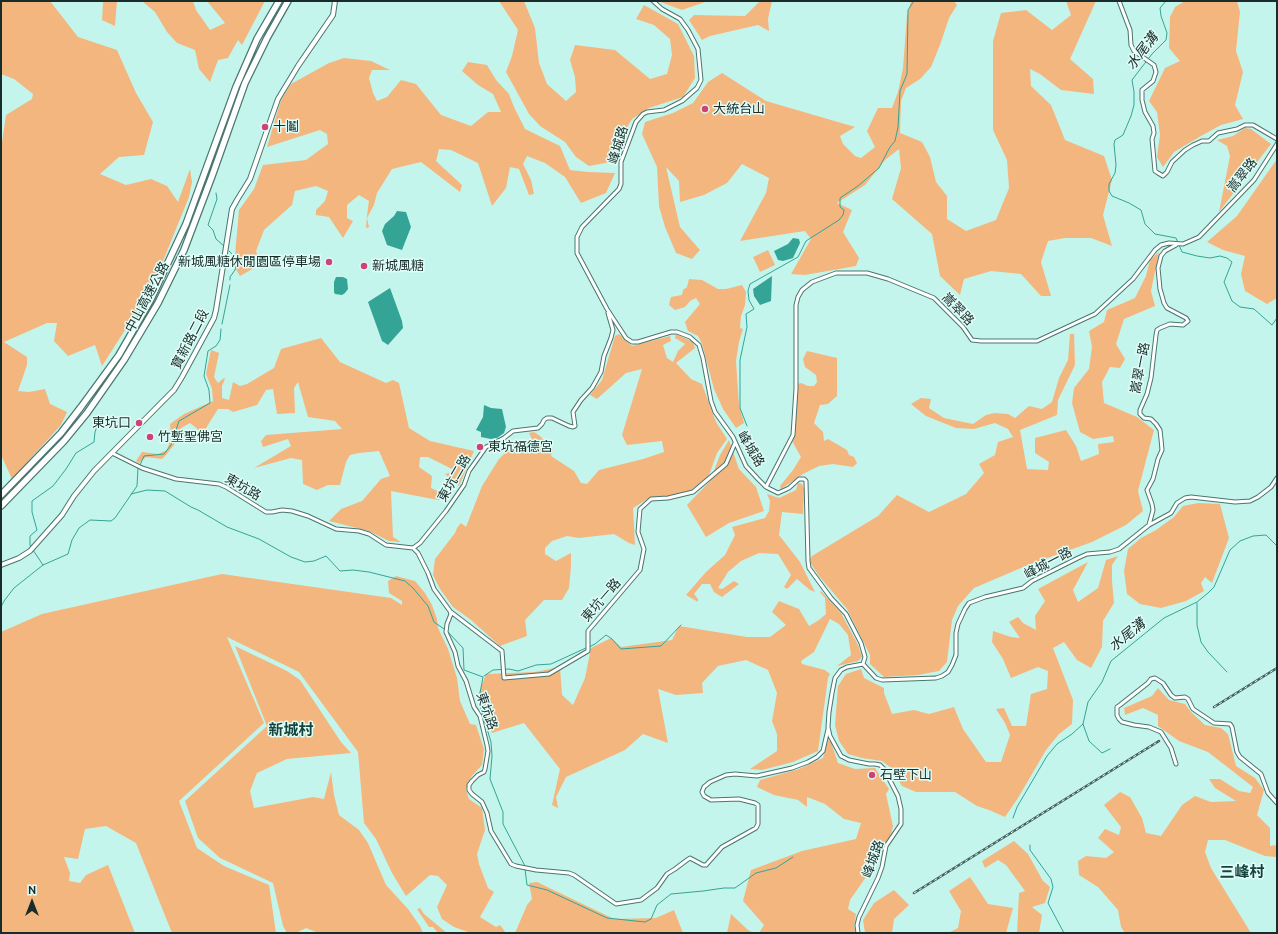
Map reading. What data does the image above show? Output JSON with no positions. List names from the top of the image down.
{
  "streets": {
    "highway": ["中山高速公路"],
    "street": [
      "峰城路",
      "嵩翠路",
      "寶新路二段",
      "嵩翠一路",
      "東坑二路",
      "東坑路",
      "峰城一路",
      "東坑一路"
    ]
  },
  "crossings": [
    ["峰城路", "嵩翠路"],
    ["峰城路", "東坑二路"],
    ["峰城路", "東坑路"],
    ["峰城路", "峰城一路"],
    ["峰城路", "東坑一路"],
    ["嵩翠路", "嵩翠一路"],
    ["寶新路二段", "東坑路"],
    ["嵩翠一路", "峰城一路"],
    ["東坑二路", "東坑路"],
    ["東坑路", "東坑一路"]
  ],
  "districts": ["新城村", "三峰村"],
  "water": ["水尾溝"],
  "places": [
    "大統台山",
    "十鬮",
    "新城風糖休閒園區停車場",
    "新城風糖",
    "東坑口",
    "竹塹聖佛宮",
    "東坑福德宮",
    "石壁下山"
  ],
  "north": "top"
}
